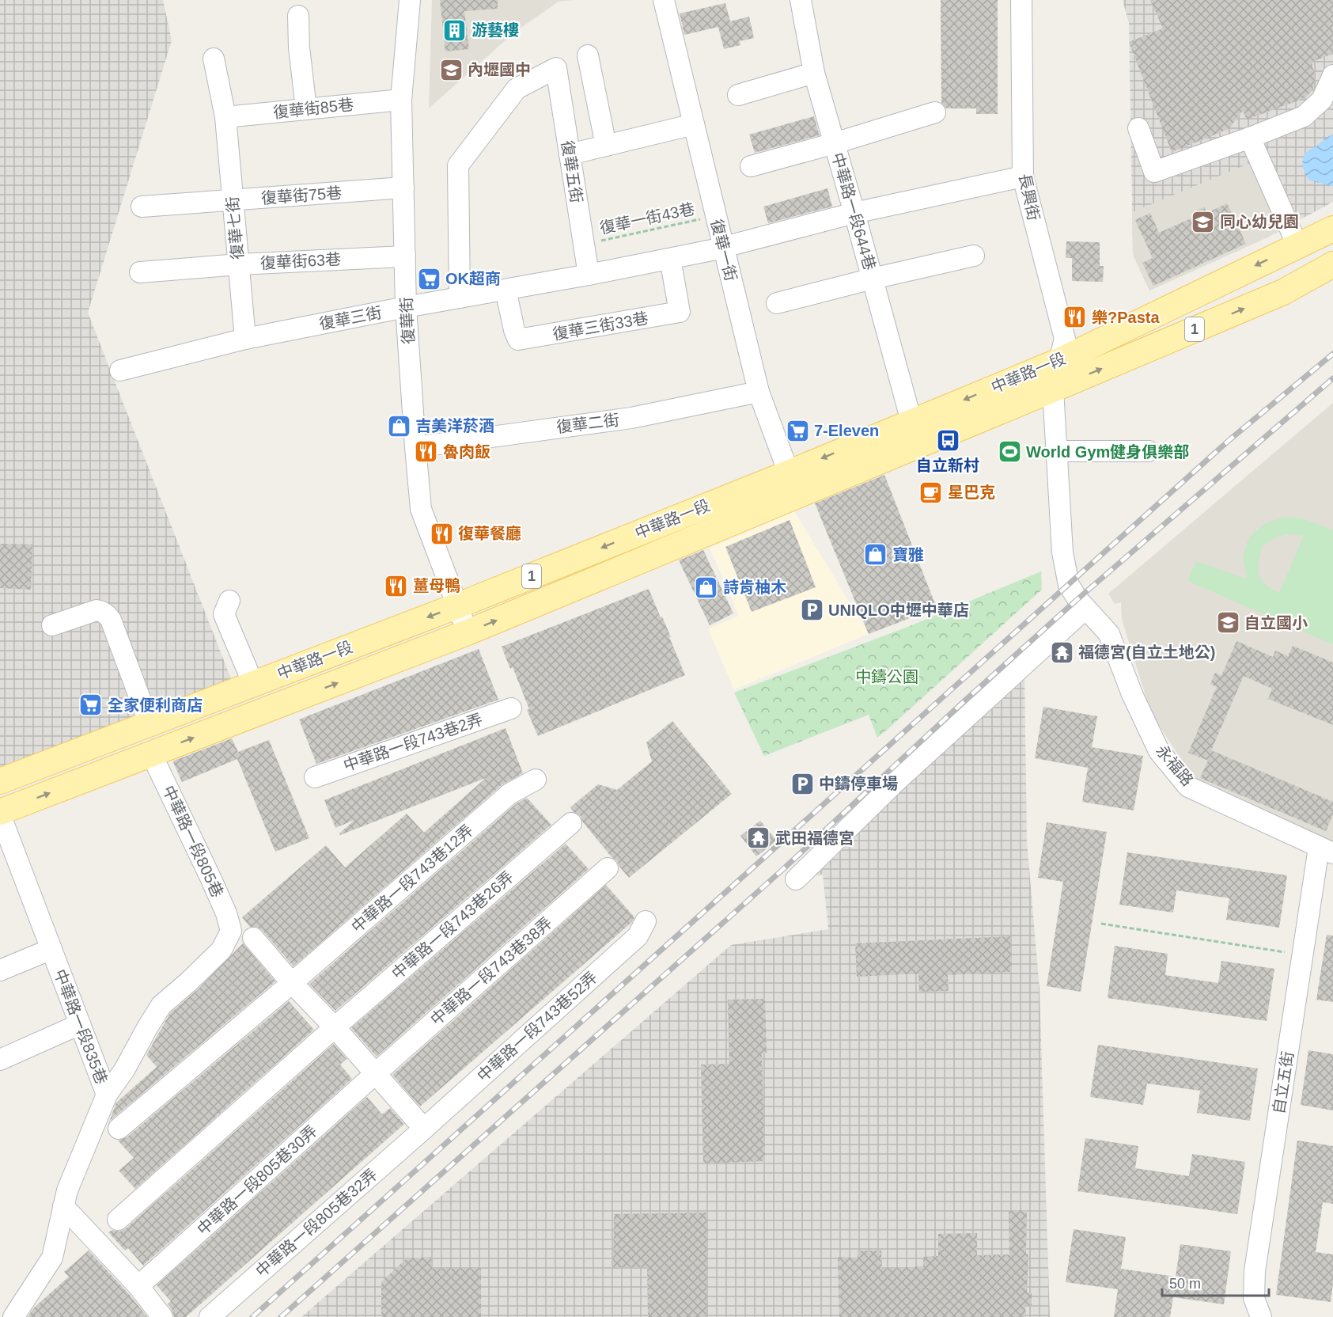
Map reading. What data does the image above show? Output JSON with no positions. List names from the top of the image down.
{
  "streets": {
    "main road": ["1", "中華路一段"],
    "street": [
      "復華街85巷",
      "復華五街",
      "復華街75巷",
      "長興街",
      "中華路一段644巷",
      "復華七街",
      "復華一街",
      "復華街63巷",
      "復華三街",
      "復華街",
      "復華三街33巷",
      "復華二街",
      "中華路一段743巷2弄",
      "永福路",
      "中華路一段805巷",
      "中華路一段743巷12弄",
      "中華路一段743巷26弄",
      "中華路一段743巷38弄",
      "中華路一段835巷",
      "中華路一段743巷52弄",
      "自立五街",
      "中華路一段805巷30弄",
      "中華路一段805巷32弄"
    ],
    "path": ["復華一街43巷"]
  },
  "crossings": [
    ["復華街85巷", "復華七街"],
    ["復華街85巷", "復華街"],
    ["復華五街", "復華一街43巷"],
    ["復華五街", "復華三街"],
    ["復華街75巷", "復華七街"],
    ["復華街75巷", "復華街"],
    ["長興街", "復華三街"],
    ["長興街", "中華路一段"],
    ["長興街", "永福路"],
    ["中華路一段644巷", "復華三街"],
    ["中華路一段644巷", "中華路一段"],
    ["復華一街43巷", "復華一街"],
    ["復華七街", "復華街63巷"],
    ["復華七街", "復華三街"],
    ["復華一街", "復華三街"],
    ["復華一街", "中華路一段"],
    ["復華一街", "復華二街"],
    ["復華街63巷", "復華街"],
    ["復華三街", "復華街"],
    ["復華三街", "復華三街33巷"],
    ["復華街", "中華路一段"],
    ["復華街", "復華二街"],
    ["中華路一段", "中華路一段805巷"],
    ["中華路一段", "中華路一段835巷"],
    ["永福路", "自立五街"],
    ["中華路一段805巷", "中華路一段835巷"],
    ["中華路一段743巷38弄", "中華路一段805巷30弄"],
    ["中華路一段743巷52弄", "中華路一段805巷32弄"]
  ],
  "parks": ["中鑄公園"],
  "places": {
    "building": ["游藝樓"],
    "school or university": ["內壢國中", "同心幼兒園", "自立國小"],
    "supermarket": ["OK超商", "7-Eleven", "全家便利商店"],
    "restaurant": [
      "樂?Pasta",
      "魯肉飯",
      "復華餐廳",
      "薑母鴨"
    ],
    "shop": ["吉美洋菸酒", "寶雅", "詩肯柚木"],
    "bus stop": ["自立新村"],
    "sports": ["World Gym健身俱樂部"],
    "cafe": ["星巴克"],
    "parking": ["UNIQLO中壢中華店", "中鑄停車場"],
    "temple": ["福德宮(自立土地公)", "武田福德宮"]
  },
  "scale_bar": "50 m"
}
